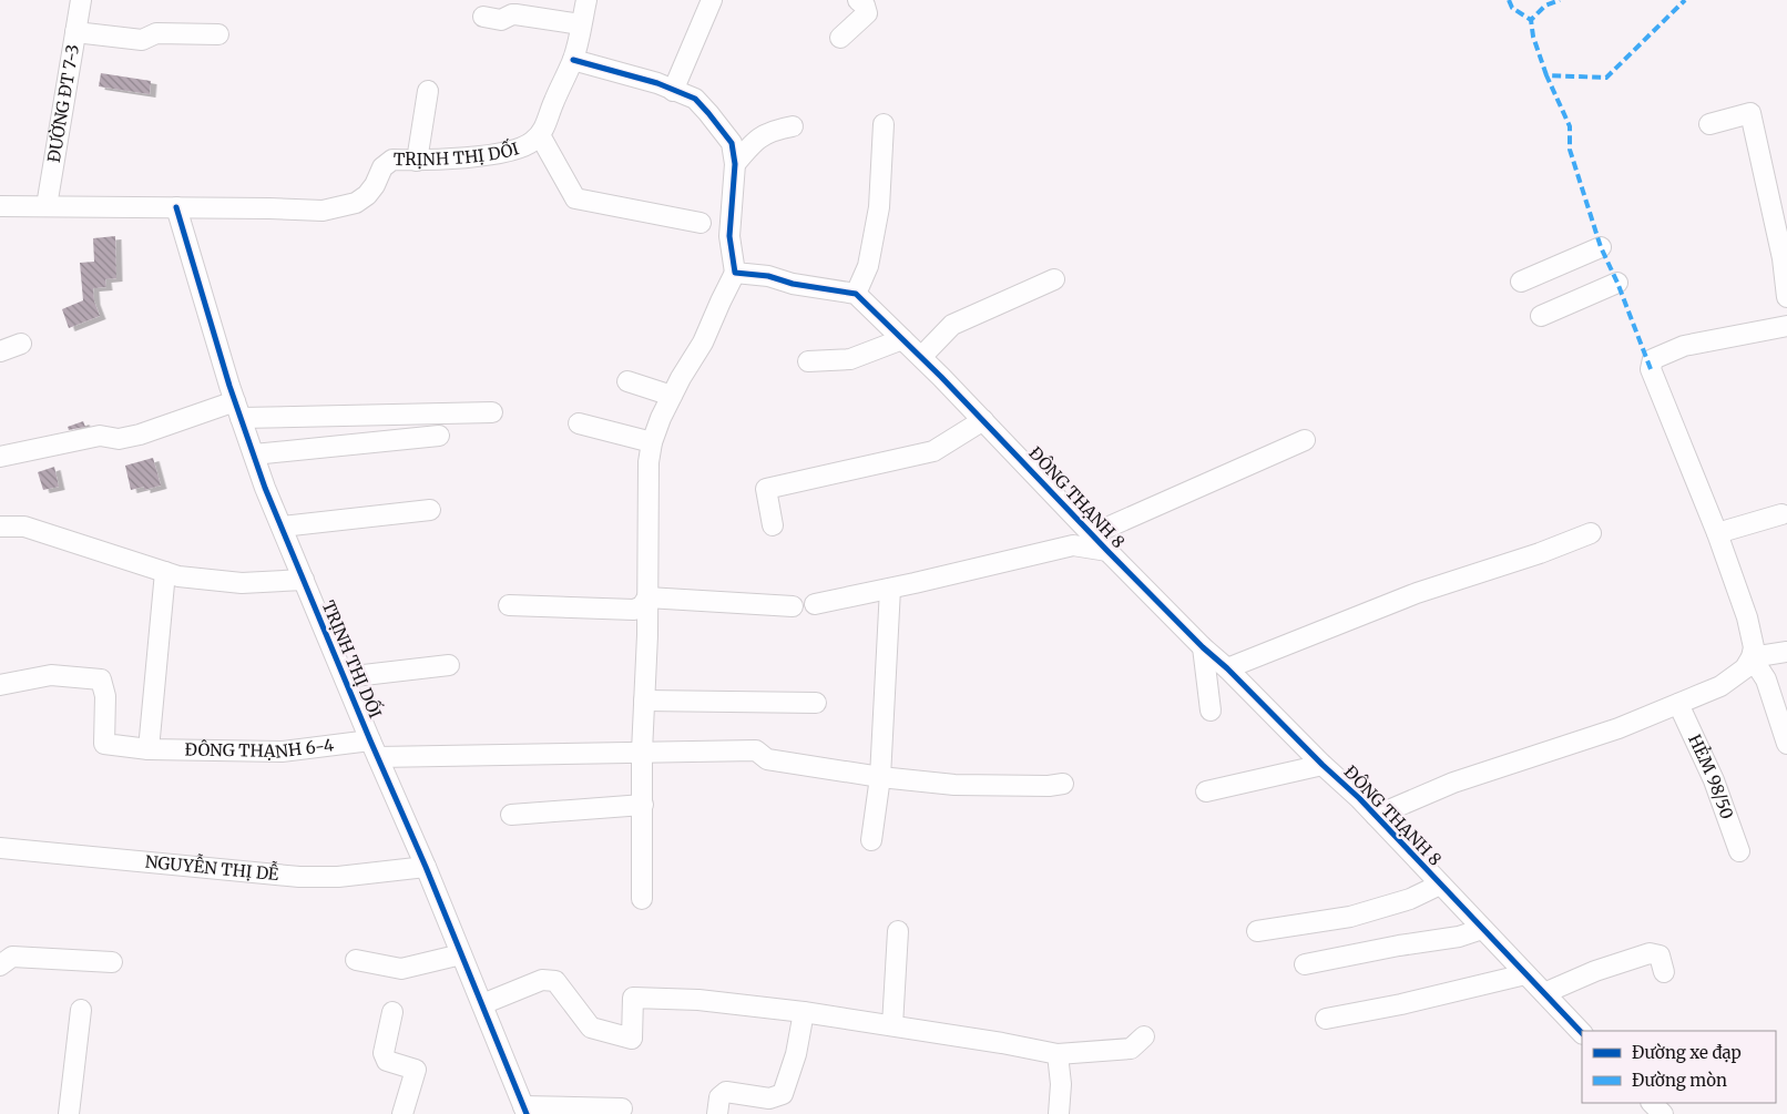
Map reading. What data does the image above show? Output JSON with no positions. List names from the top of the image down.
{
  "streets": {
    "street": [
      "ĐƯỜNG ĐT 7-3",
      "TRỊNH THỊ DỐI",
      "ĐÔNG THẠNH 8",
      "ĐÔNG THẠNH 6-4",
      "HẺM 98/50",
      "NGUYỄN THỊ DỄ"
    ]
  },
  "crossings": [
    ["ĐƯỜNG ĐT 7-3", "TRỊNH THỊ DỐI"],
    ["TRỊNH THỊ DỐI", "ĐÔNG THẠNH 6-4"],
    ["TRỊNH THỊ DỐI", "NGUYỄN THỊ DỄ"]
  ],
  "legend": ["Đường xe đạp", "Đường mòn"]
}
